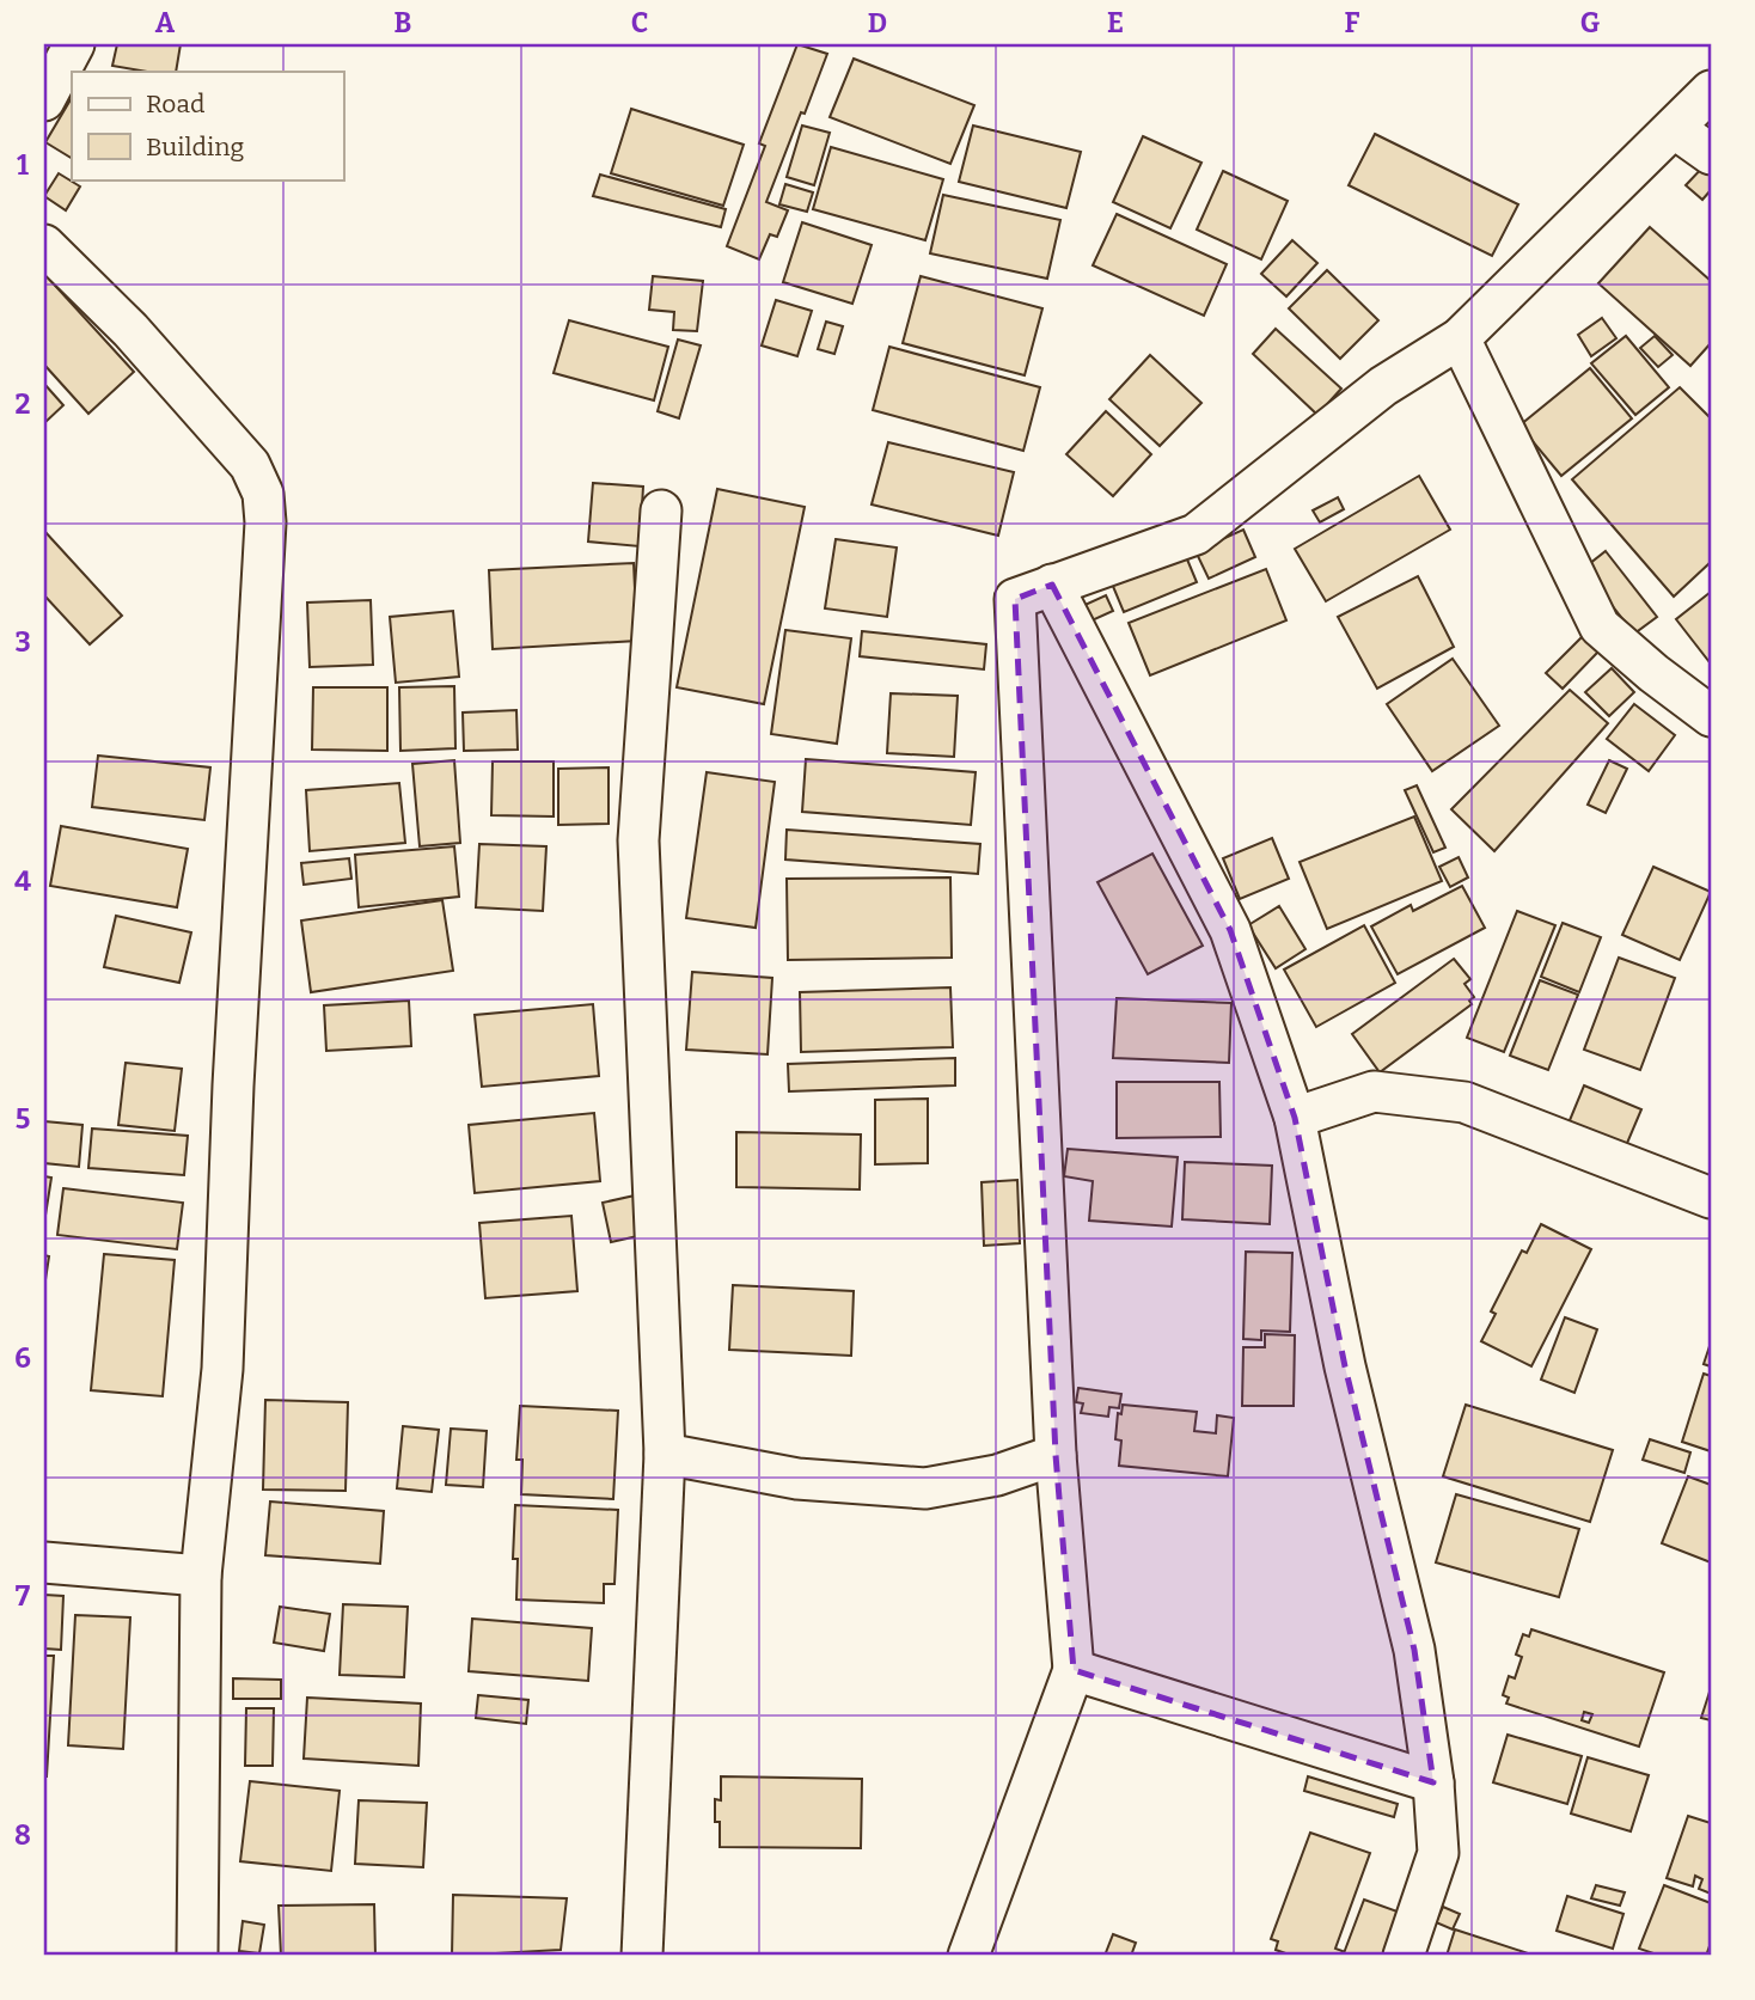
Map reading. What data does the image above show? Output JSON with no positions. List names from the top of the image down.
{
  "legend": ["Road", "Building"],
  "grid": {
    "columns": [
      "A",
      "B",
      "C",
      "D",
      "E",
      "F",
      "G"
    ],
    "rows": [
      "1",
      "2",
      "3",
      "4",
      "5",
      "6",
      "7",
      "8"
    ]
  }
}
